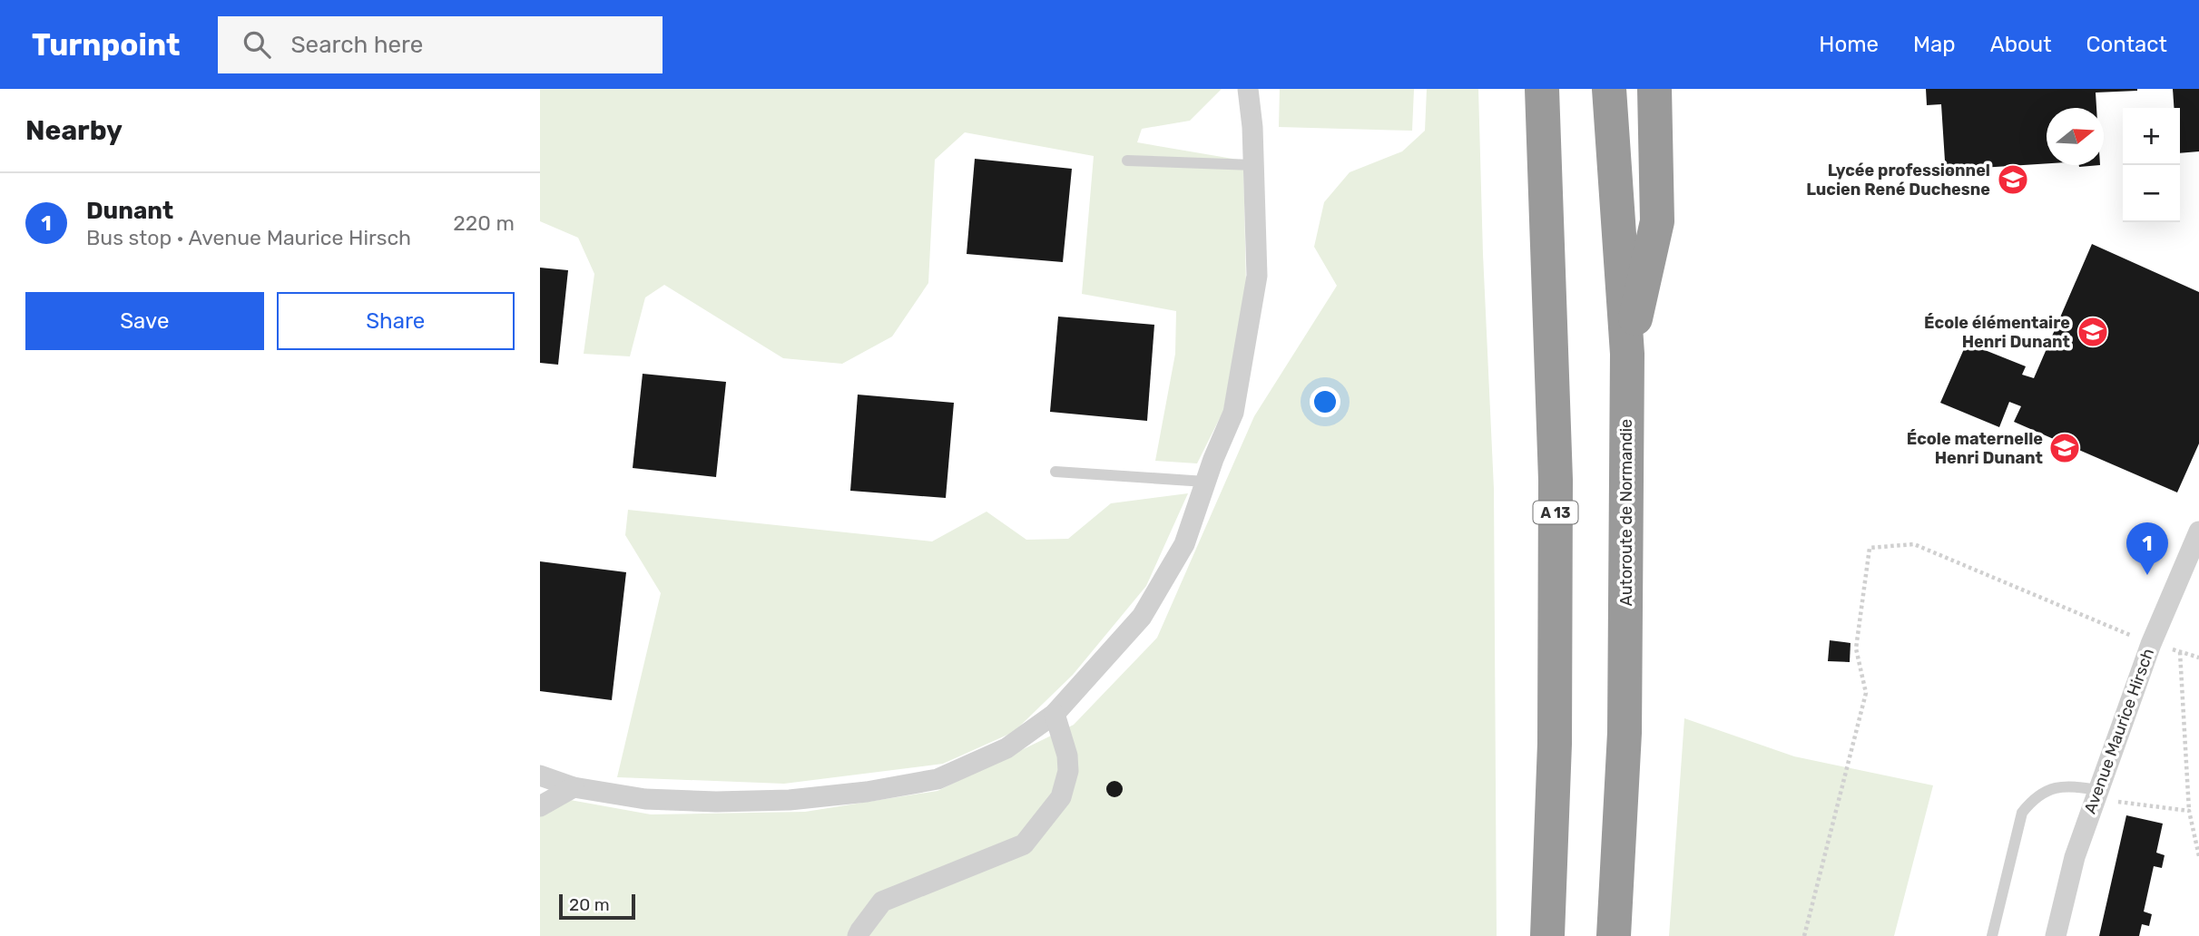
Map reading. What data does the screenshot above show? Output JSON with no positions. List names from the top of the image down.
{
  "streets": {
    "highway": ["A 13", "Autoroute de Normandie"],
    "street": ["Avenue Maurice Hirsch"]
  },
  "places": {
    "school or university": ["Lycée professionnel Lucien René Duchesne", "École élémentaire Henri Dunant", "École maternelle Henri Dunant"]
  },
  "scale_bar": "20 m",
  "north": "right",
  "page": {
    "header": "Turnpoint",
    "search": "Search here",
    "nav": [
      "Home",
      "Map",
      "About",
      "Contact"
    ],
    "heading": "Nearby",
    "map_buttons": ["+", "−"],
    "list": [
      {
        "mark": "1",
        "name": "Dunant",
        "note": "Bus stop · Avenue Maurice Hirsch",
        "value": "220 m"
      }
    ],
    "buttons": ["Save", "Share"],
    "pins": "1",
    "scale": "20 m"
  }
}
